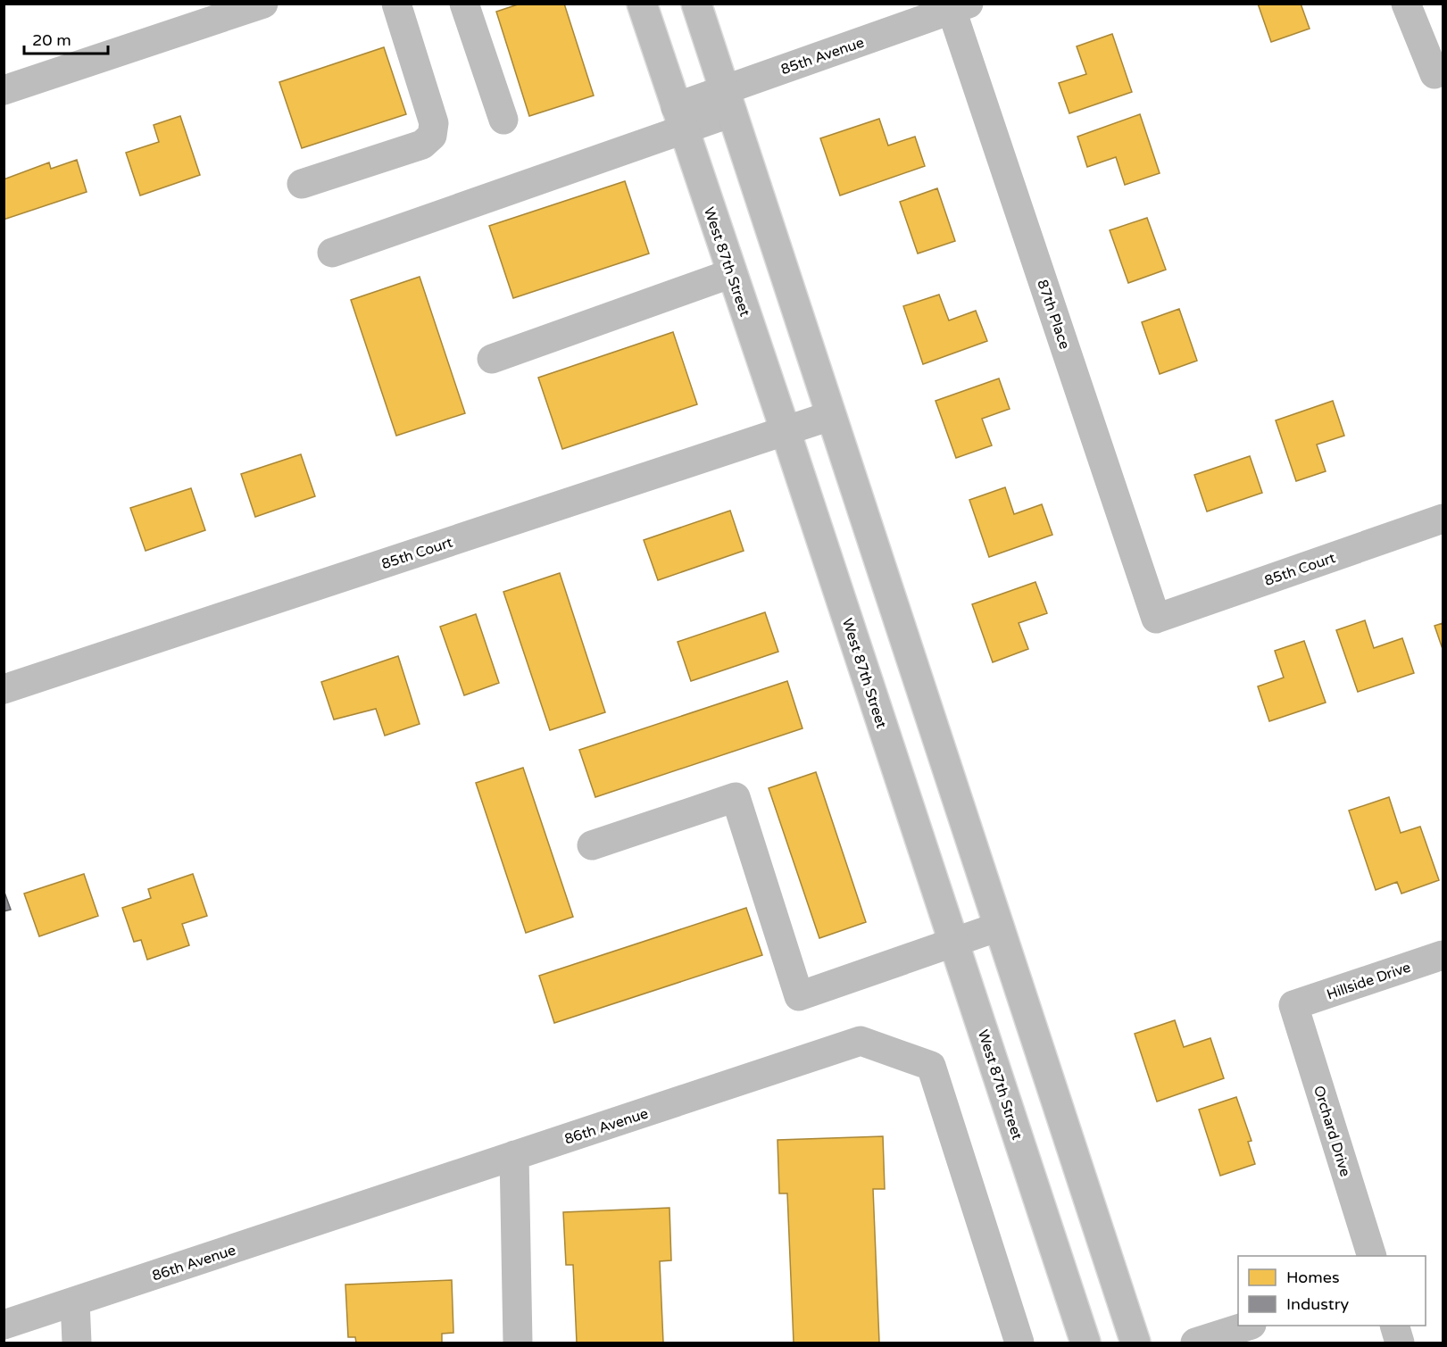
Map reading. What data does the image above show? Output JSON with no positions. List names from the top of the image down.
{
  "streets": {
    "street": [
      "85th Avenue",
      "West 87th Street",
      "87th Place",
      "85th Court",
      "Hillside Drive",
      "86th Avenue",
      "Orchard Drive"
    ]
  },
  "crossings": [
    ["85th Avenue", "West 87th Street"],
    ["85th Avenue", "87th Place"],
    ["West 87th Street", "85th Court"],
    ["87th Place", "85th Court"],
    ["Hillside Drive", "Orchard Drive"]
  ],
  "legend": ["Homes", "Industry"],
  "scale_bar": "20 m"
}
